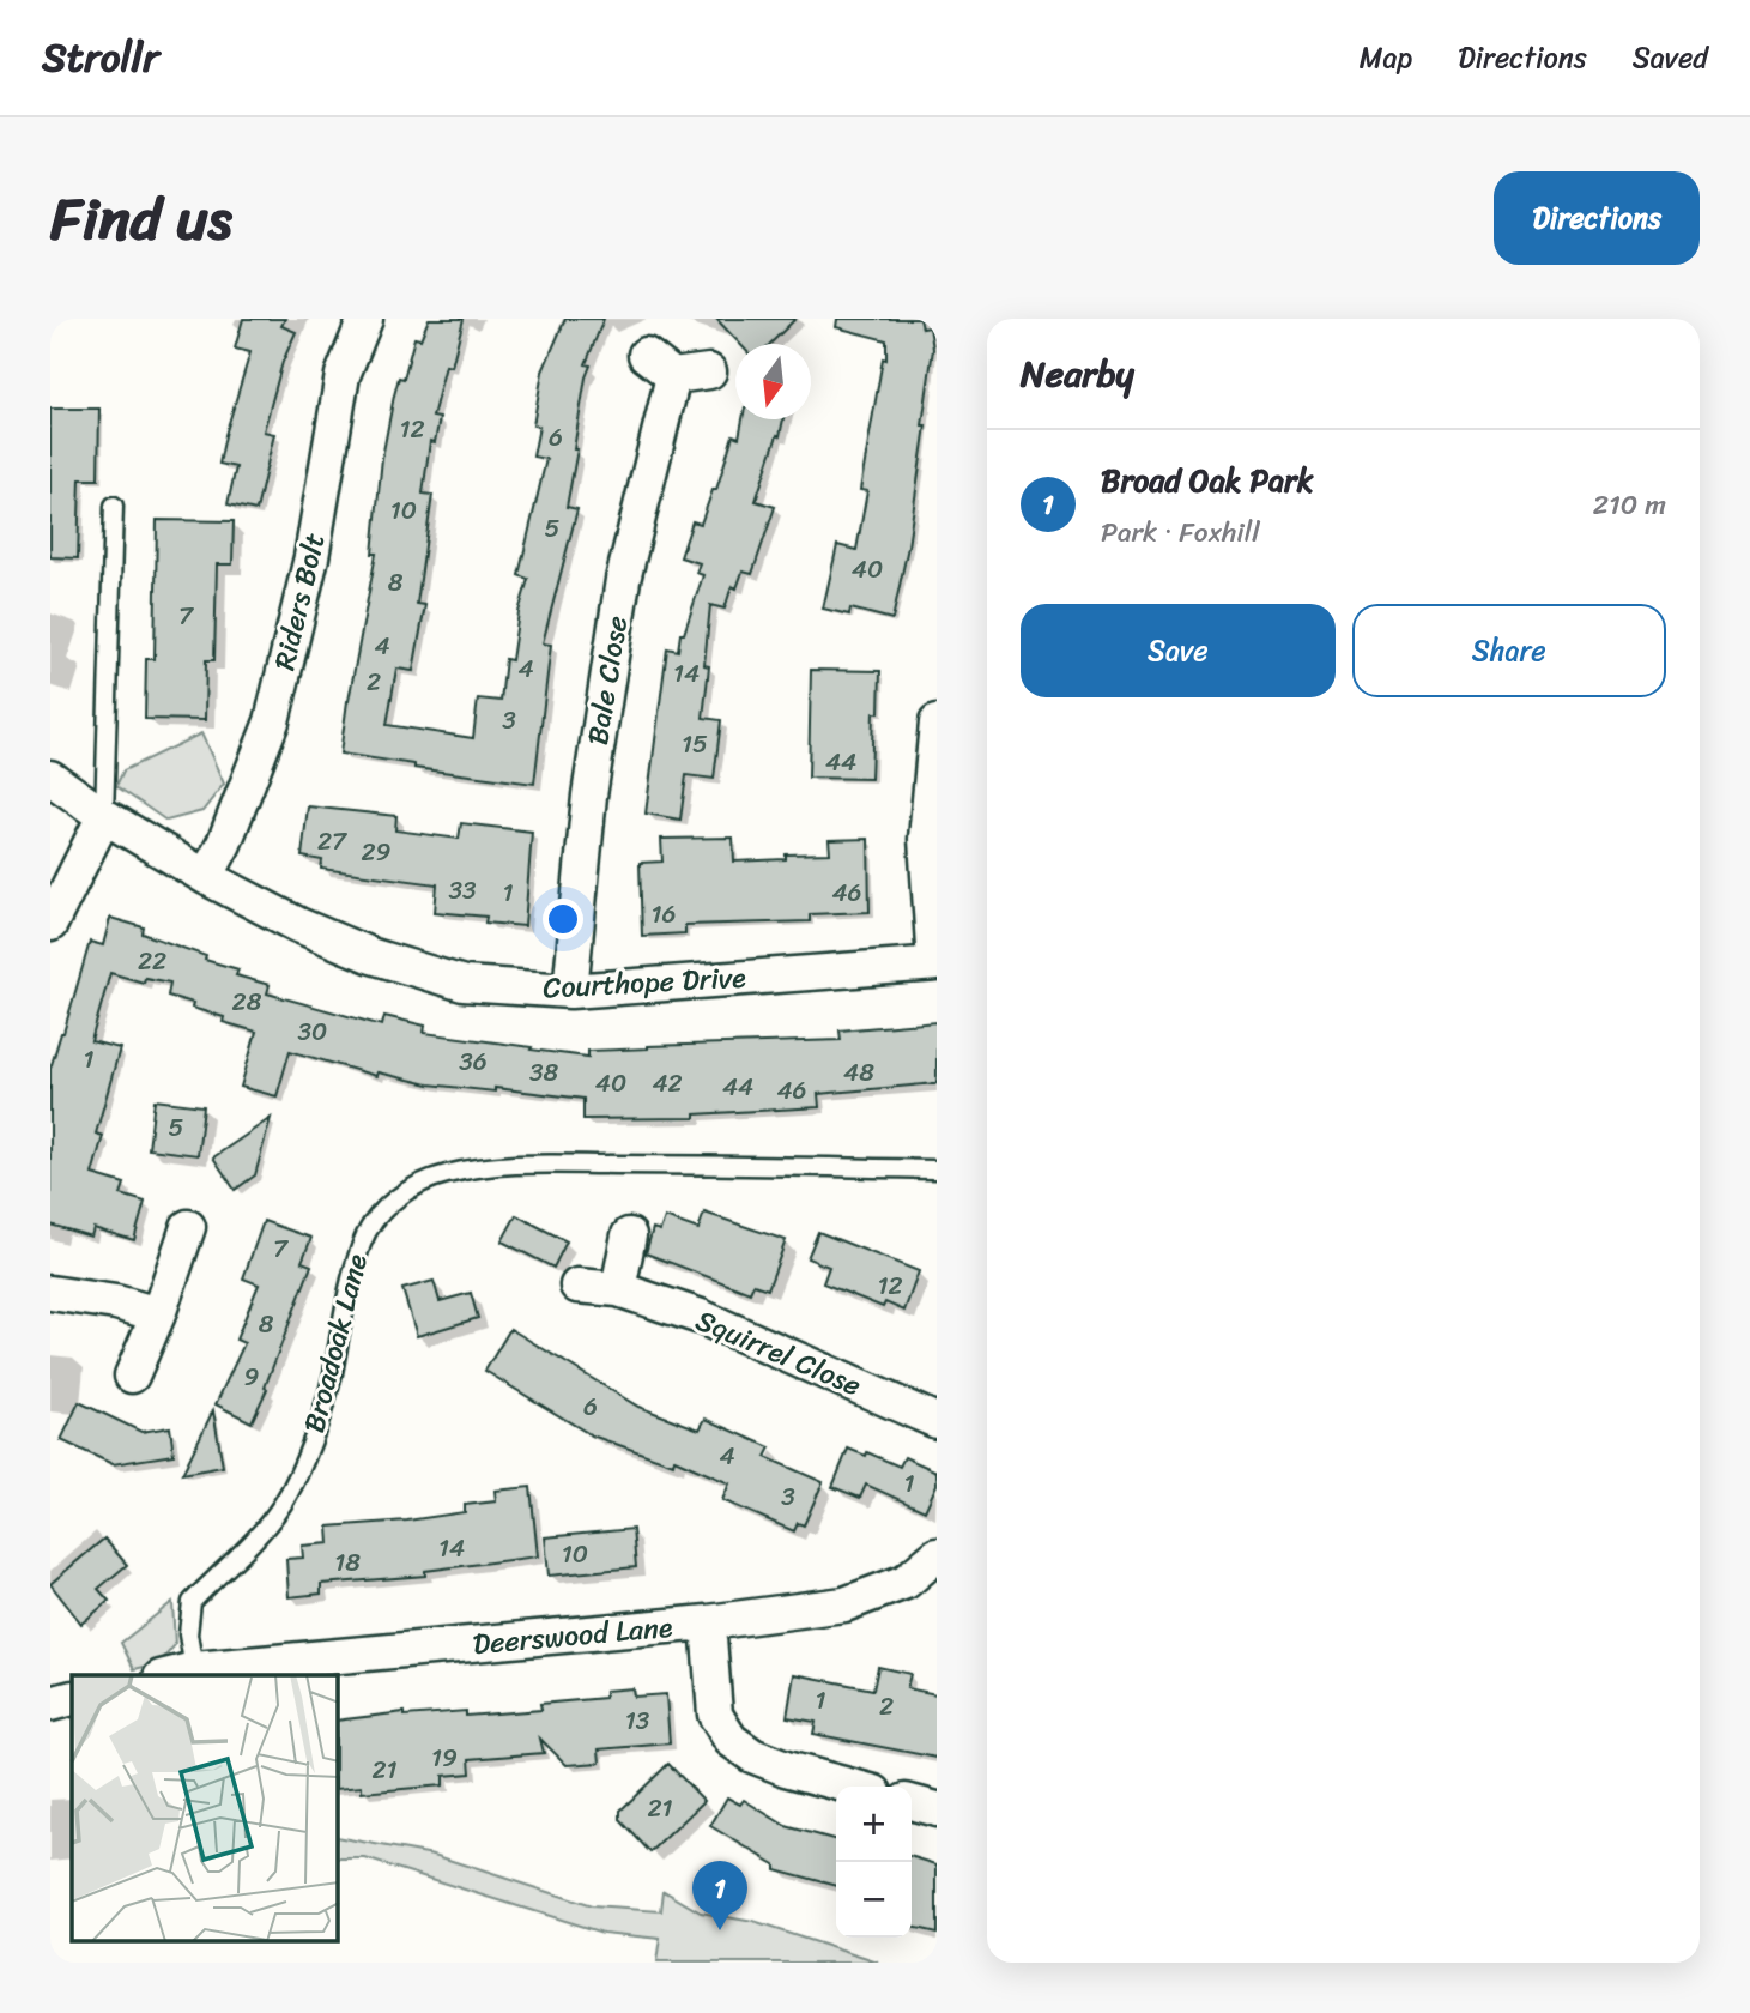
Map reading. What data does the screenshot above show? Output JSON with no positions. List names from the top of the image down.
{
  "streets": {
    "street": [
      "Riders Bolt",
      "Bale Close",
      "Courthope Drive",
      "Squirrel Close",
      "Deerswood Lane"
    ],
    "lane": ["Broadoak Lane"]
  },
  "crossings": [
    ["Riders Bolt", "Courthope Drive"],
    ["Bale Close", "Courthope Drive"],
    ["Broadoak Lane", "Deerswood Lane"]
  ],
  "house_numbers": [
    "12",
    "6",
    "10",
    "5",
    "40",
    "8",
    "7",
    "4",
    "4",
    "14",
    "2",
    "3",
    "15",
    "44",
    "27",
    "29",
    "33",
    "1",
    "46",
    "16",
    "22",
    "28",
    "30",
    "1",
    "36",
    "38",
    "48",
    "40",
    "42",
    "44",
    "46",
    "5",
    "7",
    "12",
    "8",
    "9",
    "6",
    "4",
    "1",
    "3",
    "14",
    "10",
    "18",
    "1",
    "2",
    "13",
    "19",
    "21",
    "21"
  ],
  "north": "bottom",
  "page": {
    "header": "Strollr",
    "nav": ["Map", "Directions", "Saved"],
    "title": "Find us",
    "buttons": [
      "Directions",
      ["Save", "Share"]
    ],
    "heading": "Nearby",
    "list": [
      {
        "mark": "1",
        "name": "Broad Oak Park",
        "note": "Park · Foxhill",
        "value": "210 m"
      }
    ],
    "map_buttons": ["+", "−"],
    "pins": "1"
  }
}
